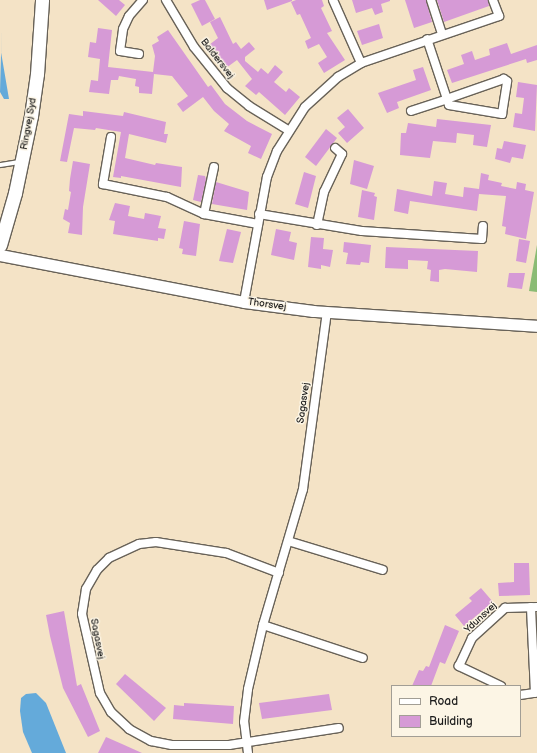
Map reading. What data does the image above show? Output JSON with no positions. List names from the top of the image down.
{
  "streets": {
    "main road": ["Ringvej Syd"],
    "street": [
      "Baldersvej",
      "Thorsvej",
      "Sagasvej",
      "Ydunsvej"
    ]
  },
  "crossings": [
    ["Thorsvej", "Sagasvej"]
  ],
  "legend": ["Road", "Building"]
}
